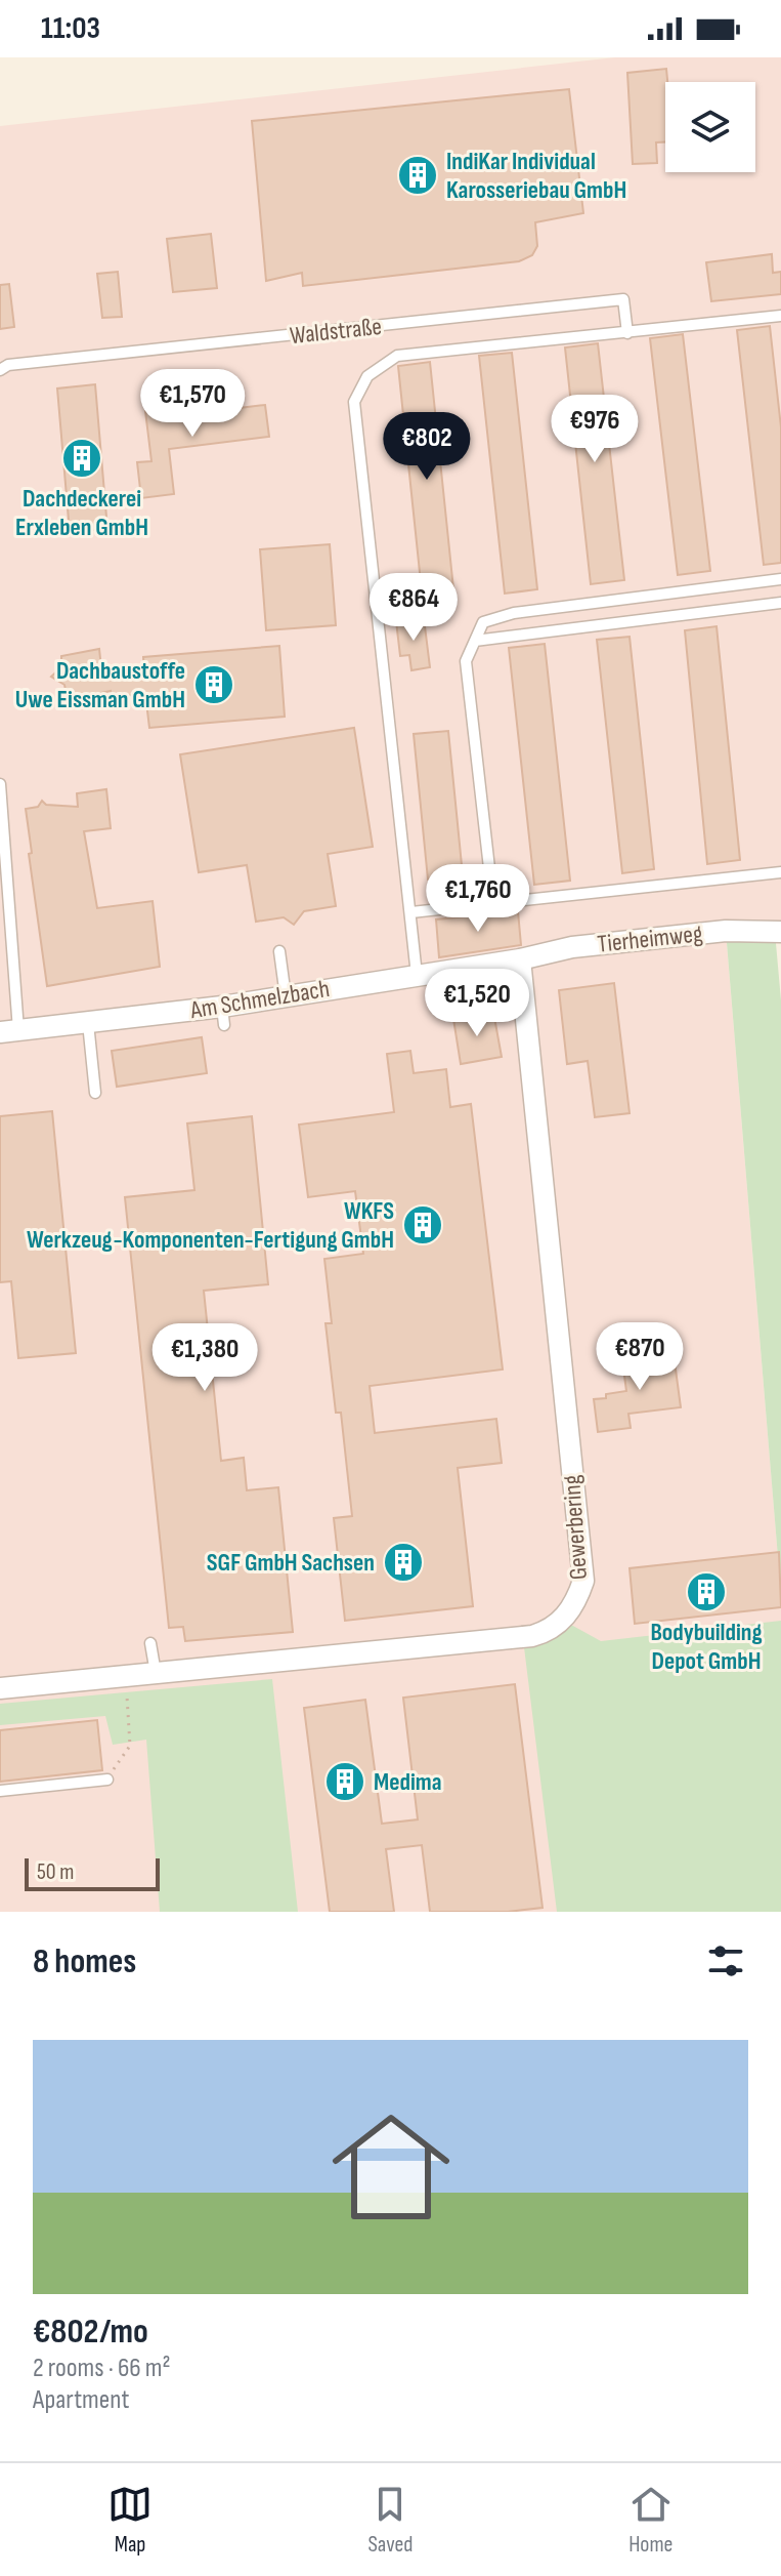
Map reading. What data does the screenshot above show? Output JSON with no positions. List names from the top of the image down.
{
  "streets": {
    "street": ["Tierheimweg", "Am Schmelzbach", "Gewerbering"],
    "lane": ["Waldstraße"]
  },
  "crossings": [
    ["Tierheimweg", "Am Schmelzbach"],
    ["Tierheimweg", "Gewerbering"],
    ["Am Schmelzbach", "Gewerbering"]
  ],
  "places": {
    "building": [
      "IndiKar Individual Karosseriebau GmbH",
      "Dachdeckerei Erxleben GmbH",
      "Dachbaustoffe Uwe Eissman GmbH",
      "WKFS Werkzeug-Komponenten-Fertigung GmbH",
      "SGF GmbH Sachsen",
      "Bodybuilding Depot GmbH",
      "Medima"
    ]
  },
  "scale_bar": "50 m",
  "page": {
    "status": "11:03",
    "price": [
      "€1,570",
      "€976",
      "€802",
      "€864",
      "€1,760",
      "€1,520",
      "€870",
      "€1,380"
    ],
    "scale": "50 m",
    "heading": "8 homes",
    "list": [
      {
        "name": "€802/mo",
        "note": "2 rooms · 66 m² · Apartment"
      }
    ],
    "tabs": ["Map", "Saved", "Home"]
  }
}
